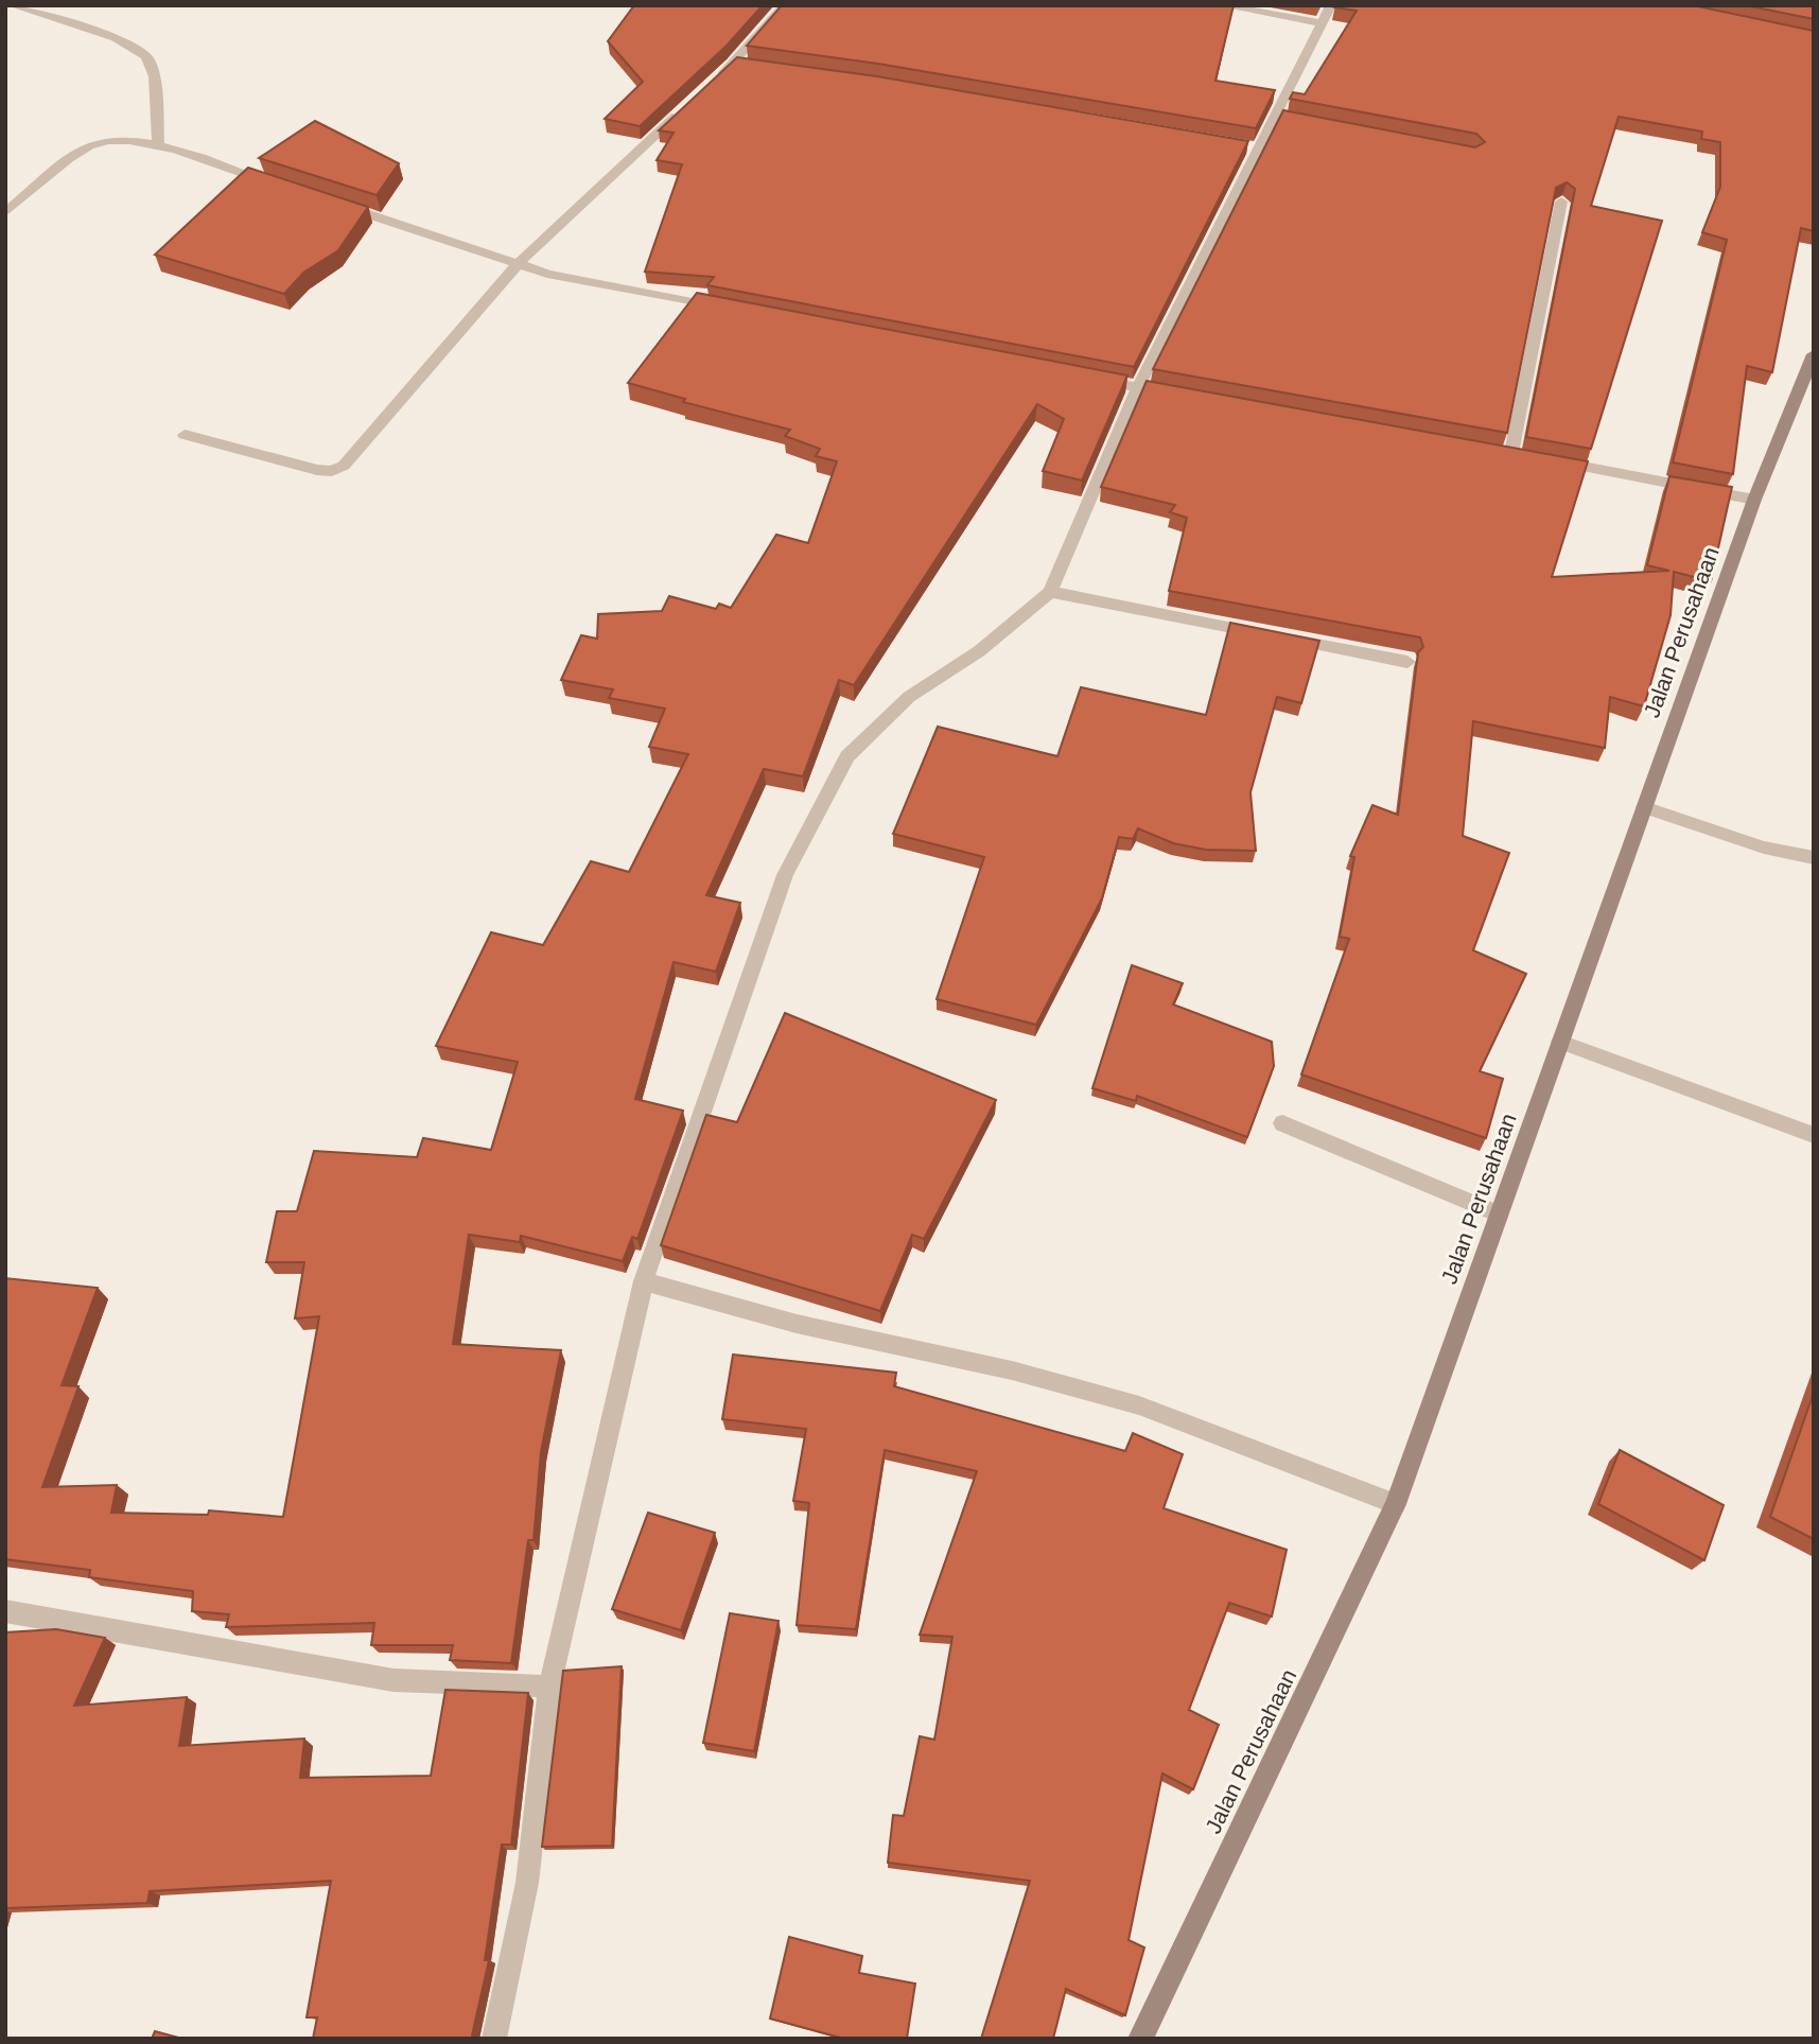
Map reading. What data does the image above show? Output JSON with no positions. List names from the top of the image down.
{
  "streets": {
    "main road": ["Jalan Perusahaan"]
  }
}
